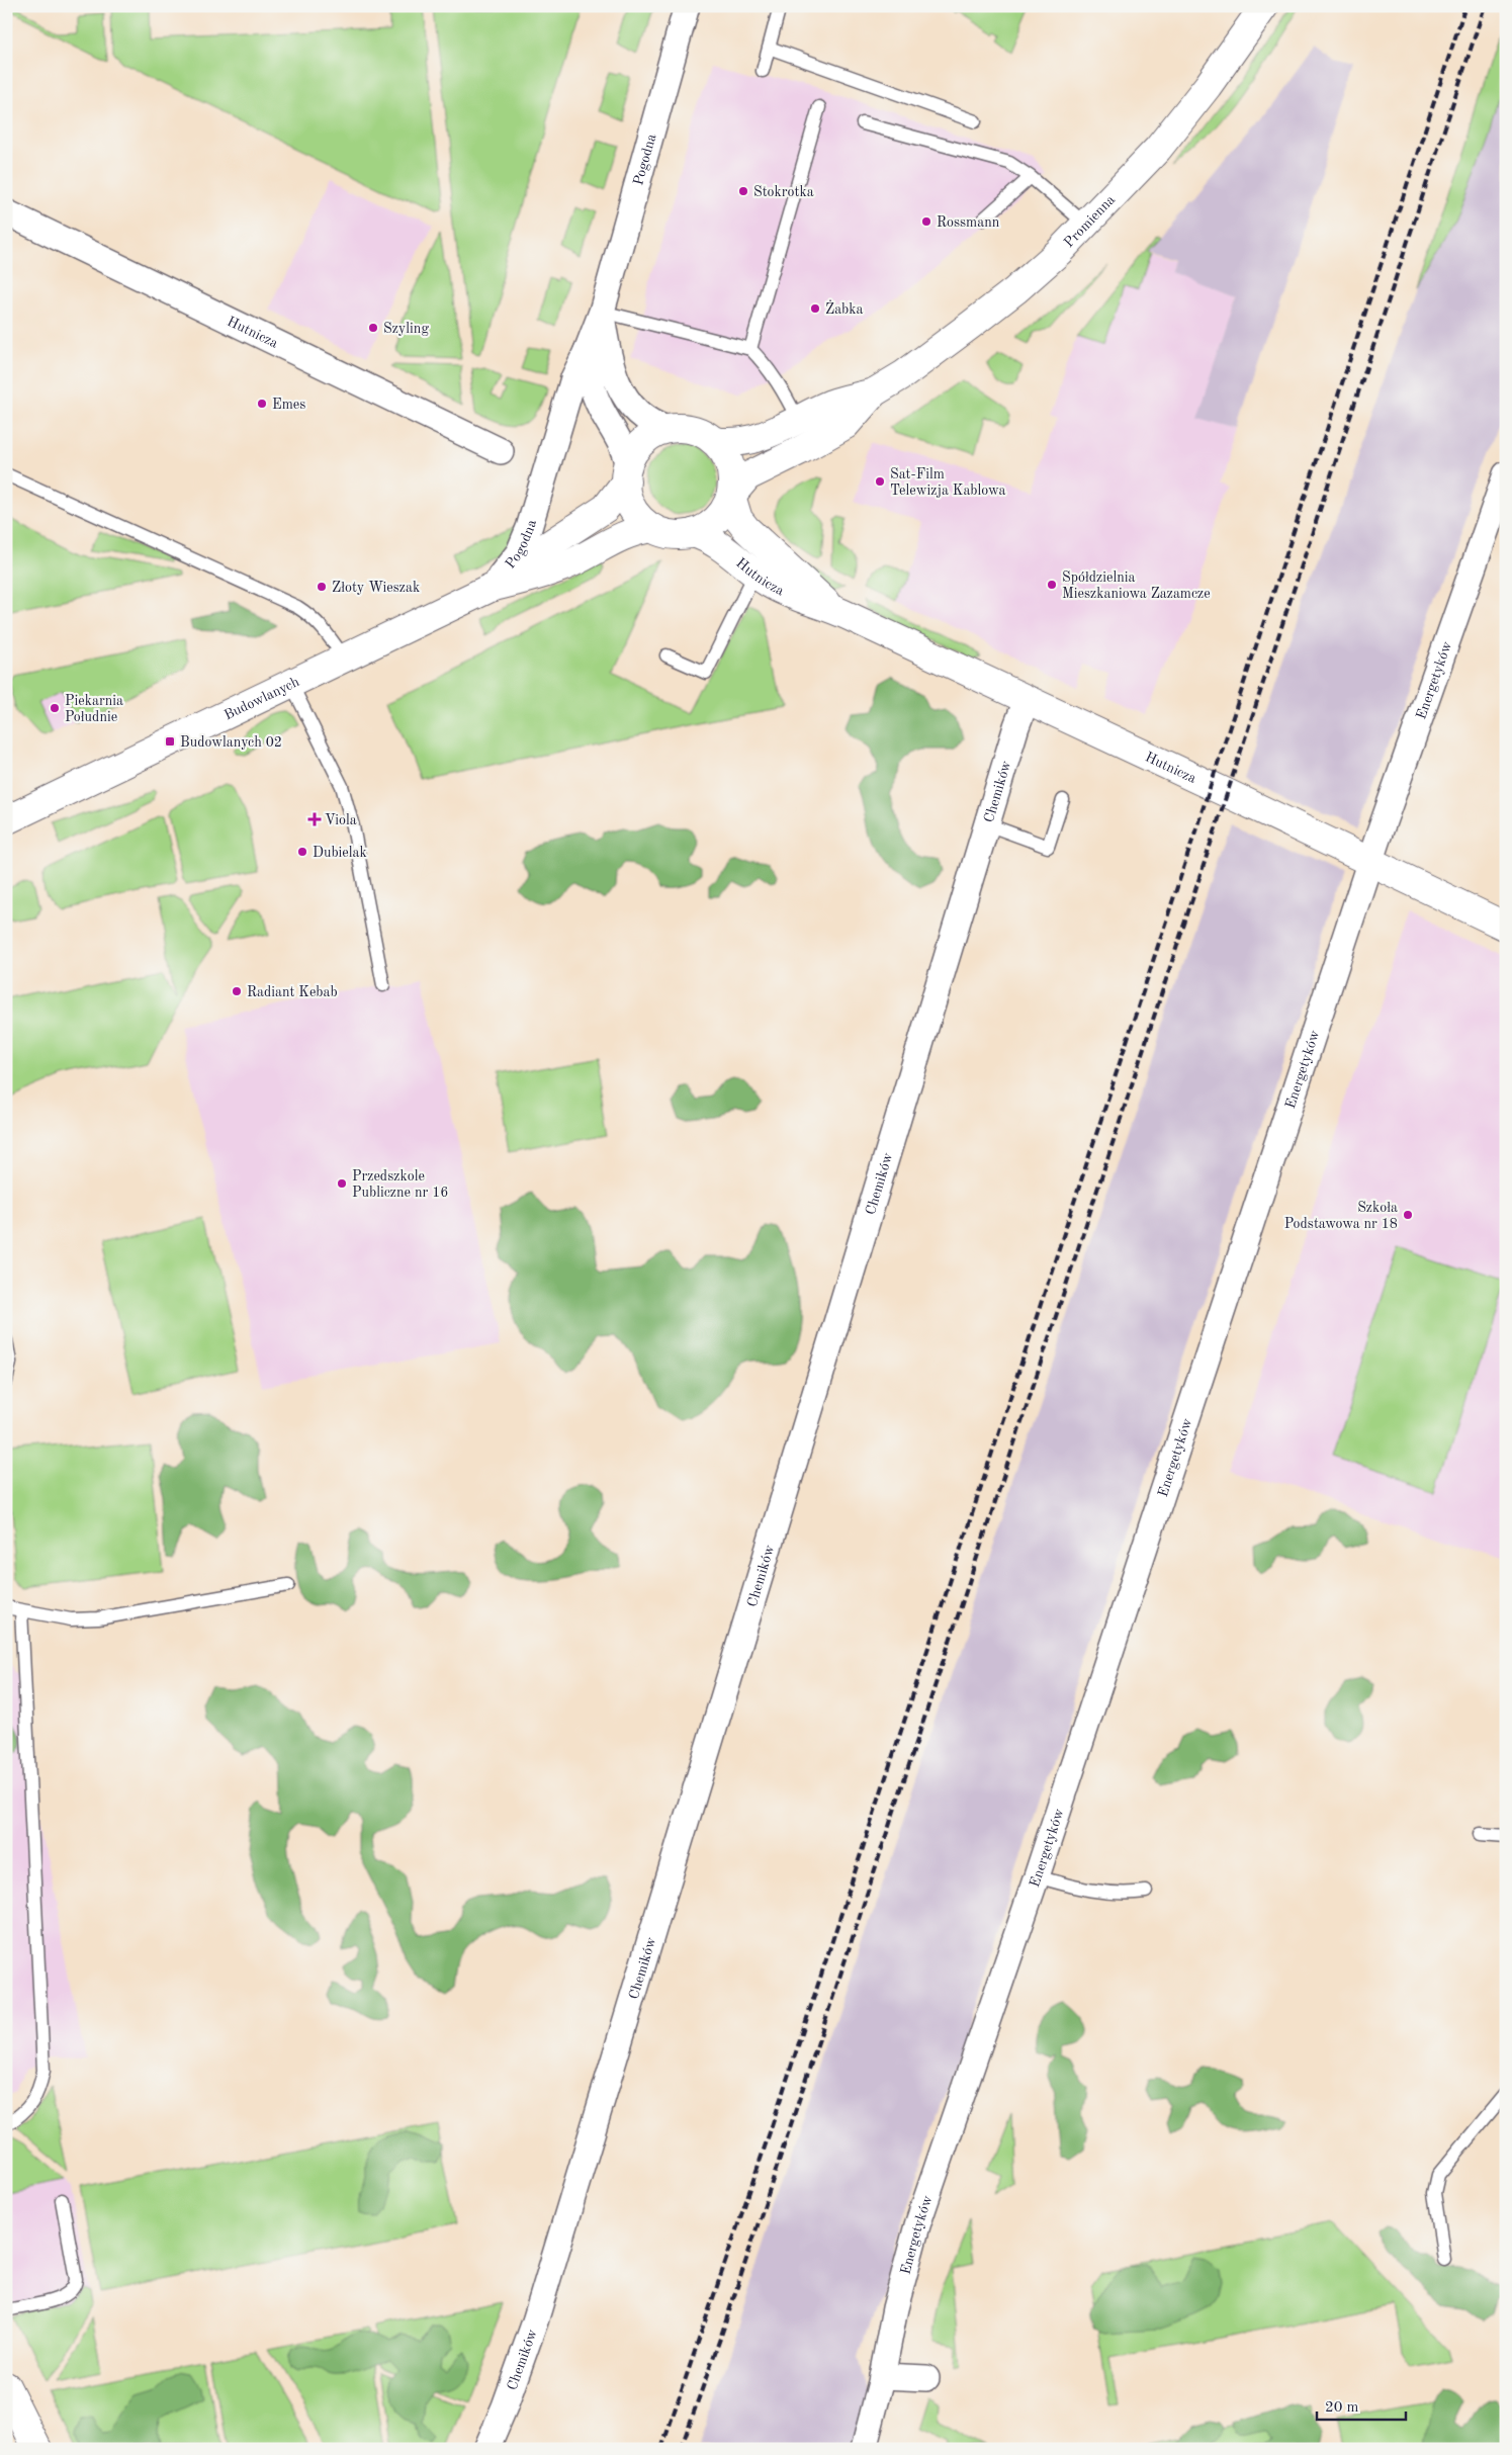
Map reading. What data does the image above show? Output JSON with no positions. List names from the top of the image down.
{
  "streets": {
    "street": [
      "Pogodna",
      "Promienna",
      "Hutnicza",
      "Energetyków",
      "Budowlanych",
      "Chemików"
    ]
  },
  "crossings": [
    ["Pogodna", "Promienna"],
    ["Pogodna", "Hutnicza"],
    ["Pogodna", "Budowlanych"],
    ["Promienna", "Hutnicza"],
    ["Promienna", "Budowlanych"],
    ["Hutnicza", "Energetyków"],
    ["Hutnicza", "Budowlanych"],
    ["Hutnicza", "Chemików"]
  ],
  "places": {
    "other": [
      "Stokrotka",
      "Rossmann",
      "Żabka",
      "Szyling",
      "Emes",
      "Sat-Film Telewizja Kablowa",
      "Spółdzielnia Mieszkaniowa Zazamcze",
      "Złoty Wieszak",
      "Piekarnia Południe",
      "Dubielak",
      "Radiant Kebab",
      "Przedszkole Publiczne nr 16",
      "Szkoła Podstawowa nr 18"
    ],
    "transit": ["Budowlanych 02"],
    "health": ["Viola"]
  },
  "scale_bar": "20 m"
}
